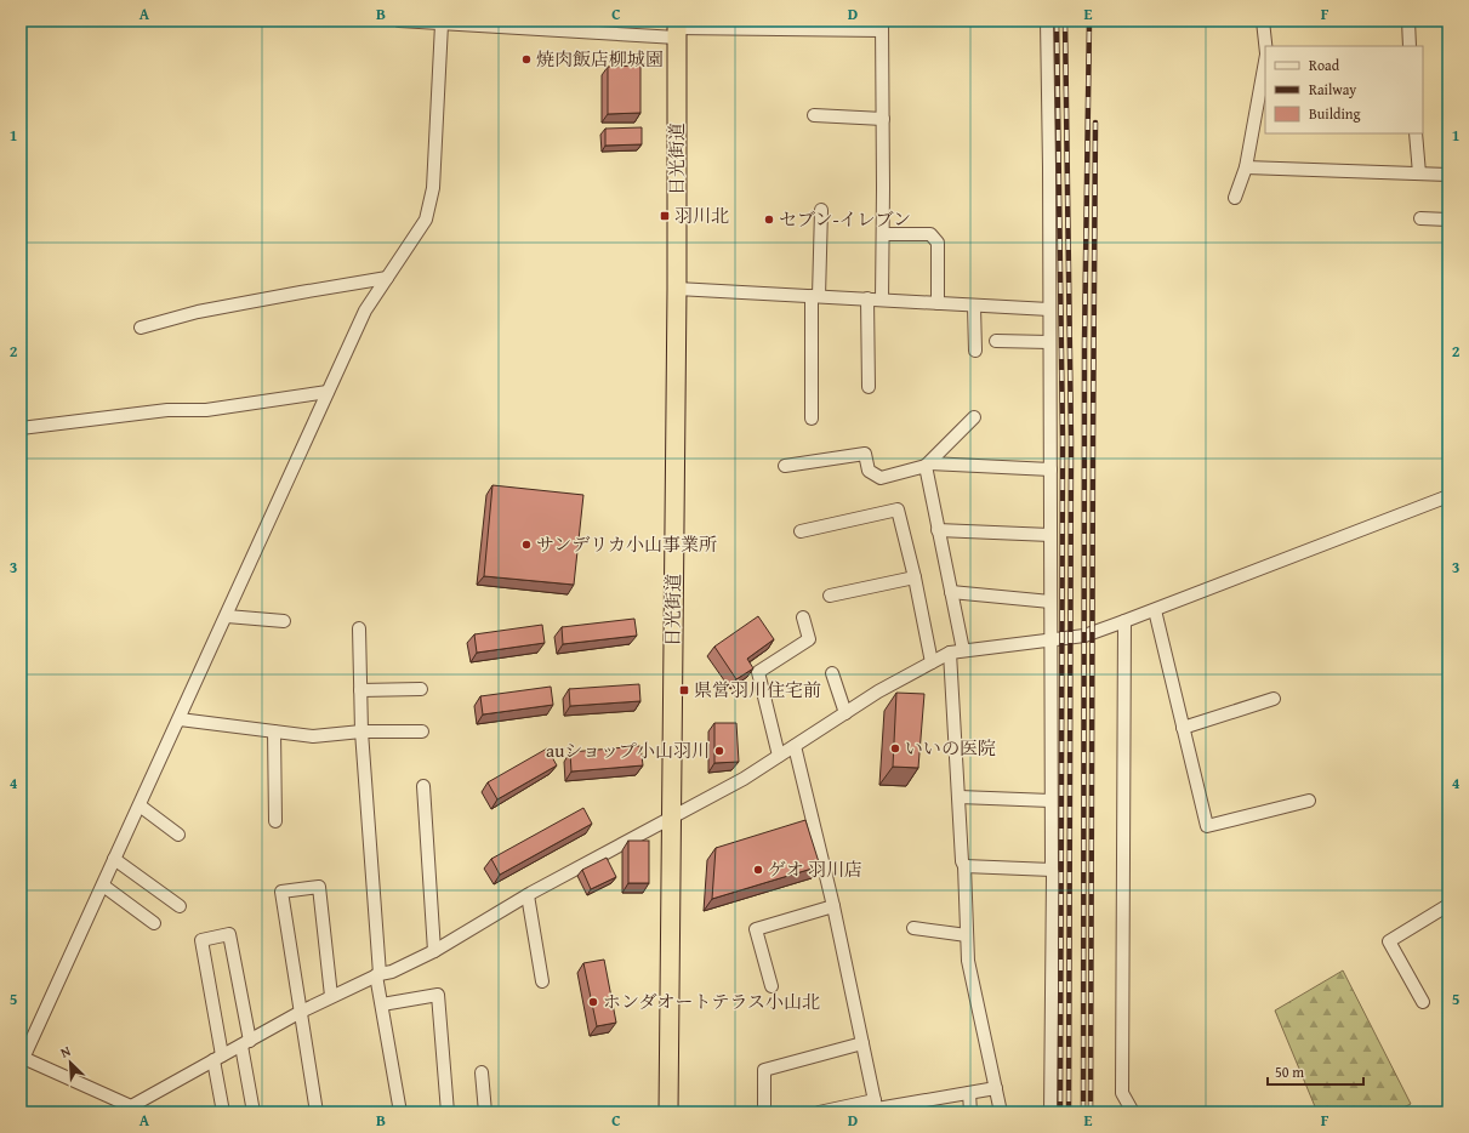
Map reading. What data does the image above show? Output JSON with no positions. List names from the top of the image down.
{
  "streets": {
    "highway": ["日光街道"]
  },
  "places": {
    "other": [
      "焼肉飯店柳城園",
      "セブン-イレブン",
      "サンデリカ小山事業所",
      "いいの医院",
      "auショップ小山羽川",
      "ゲオ 羽川店",
      "ホンダオートテラス小山北"
    ],
    "transit": ["羽川北", "県営羽川住宅前"]
  },
  "legend": ["Road", "Railway", "Building"],
  "scale_bar": "50 m",
  "north": "top left",
  "grid": {
    "columns": [
      "A",
      "B",
      "C",
      "D",
      "E",
      "F"
    ],
    "rows": [
      "1",
      "2",
      "3",
      "4",
      "5"
    ]
  }
}
